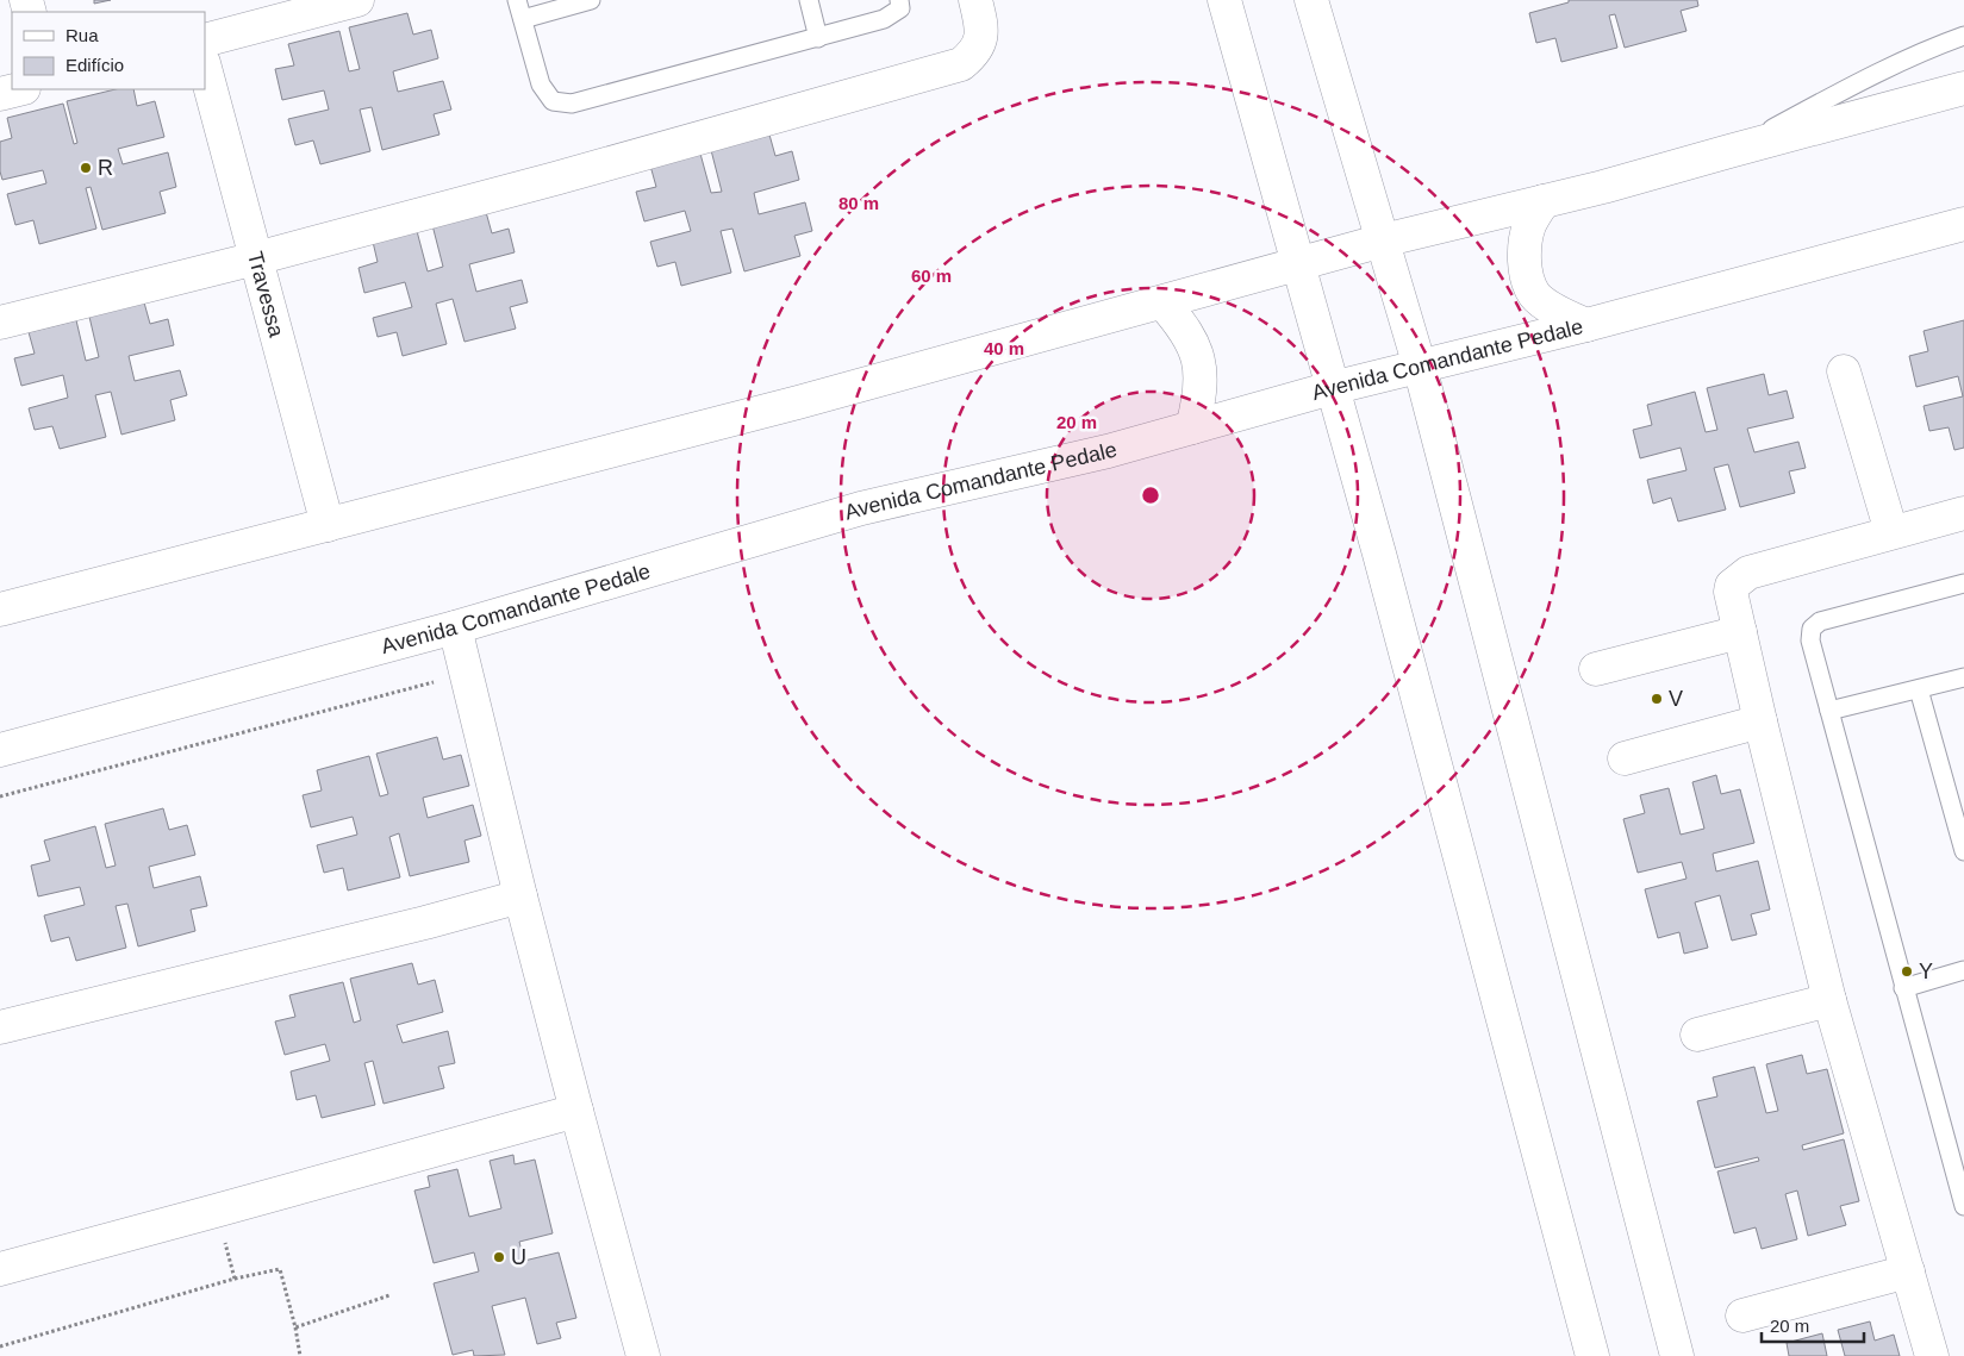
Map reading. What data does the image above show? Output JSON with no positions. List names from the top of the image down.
{
  "streets": {
    "street": ["Travessa", "Avenida Comandante Pedale"]
  },
  "places": [
    "R",
    "V",
    "Y",
    "U"
  ],
  "legend": ["Rua", "Edifício"],
  "scale_bar": "20 m",
  "rings": [
    "80 m",
    "60 m",
    "40 m",
    "20 m"
  ]
}
